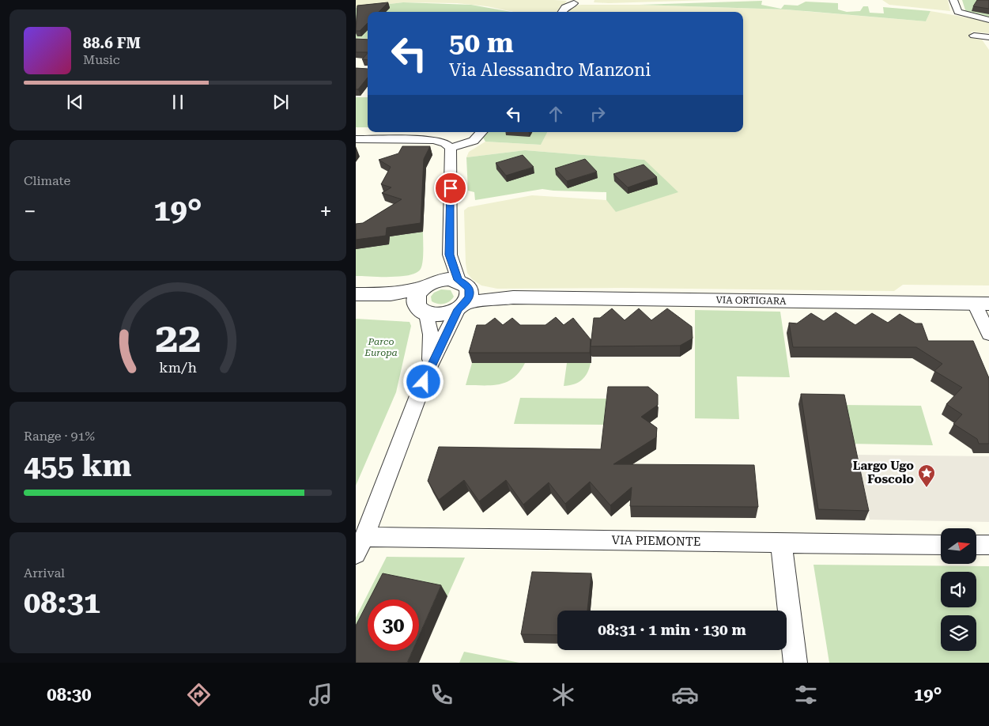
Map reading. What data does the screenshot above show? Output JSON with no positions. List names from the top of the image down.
{
  "streets": {
    "street": ["VIA ORTIGARA", "VIA PIEMONTE"]
  },
  "parks": ["Parco Europa"],
  "places": {
    "place": ["Largo Ugo Foscolo"]
  },
  "north": "right",
  "page": {
    "turn": ["50 m", "Via Alessandro Manzoni"],
    "song": ["88.6 FM", "Music"],
    "tile": [
      "Climate",
      ["Range · 91%", "455 km"],
      ["Arrival", "08:31"]
    ],
    "heat": ["−", "19°", "+"],
    "limit": "30",
    "trip": "08:31 · 1 min · 130 m",
    "tabs": ["08:30", "19°"],
    "gauge": ["22", "km/h"]
  }
}
